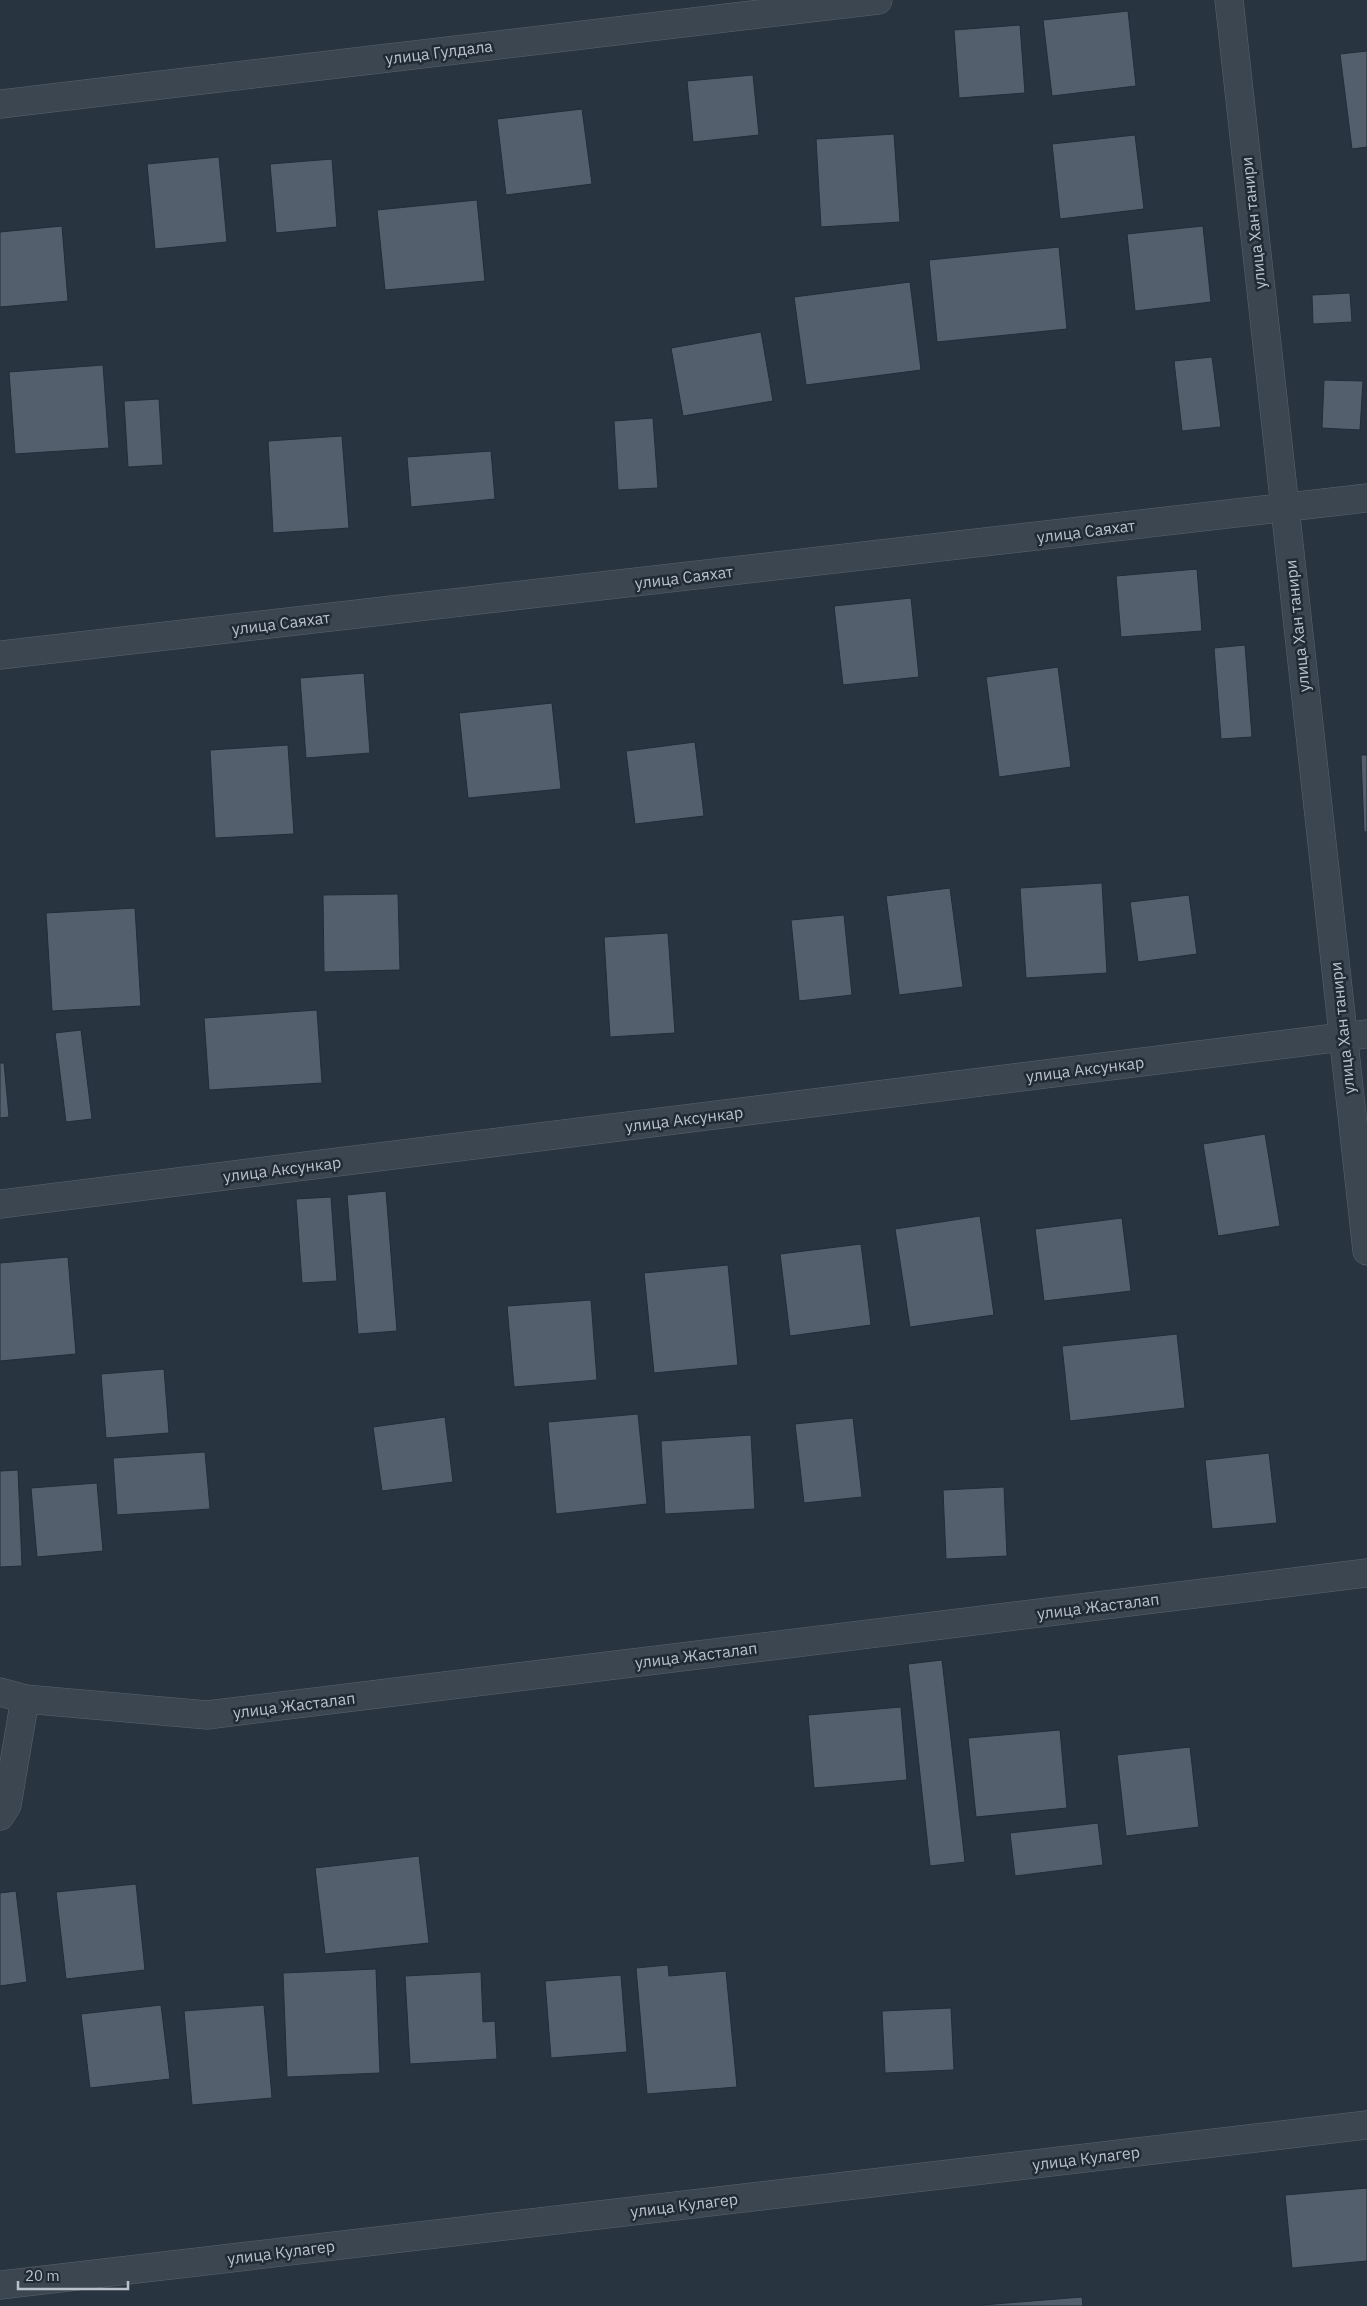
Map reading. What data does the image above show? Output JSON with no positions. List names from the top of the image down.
{
  "streets": {
    "street": [
      "улица Гулдала",
      "улица Хан танири",
      "улица Саяхат",
      "улица Аксункар",
      "улица Жасталап",
      "улица Кулагер"
    ]
  },
  "crossings": [
    ["улица Хан танири", "улица Саяхат"],
    ["улица Хан танири", "улица Аксункар"]
  ],
  "scale_bar": "20 m"
}
